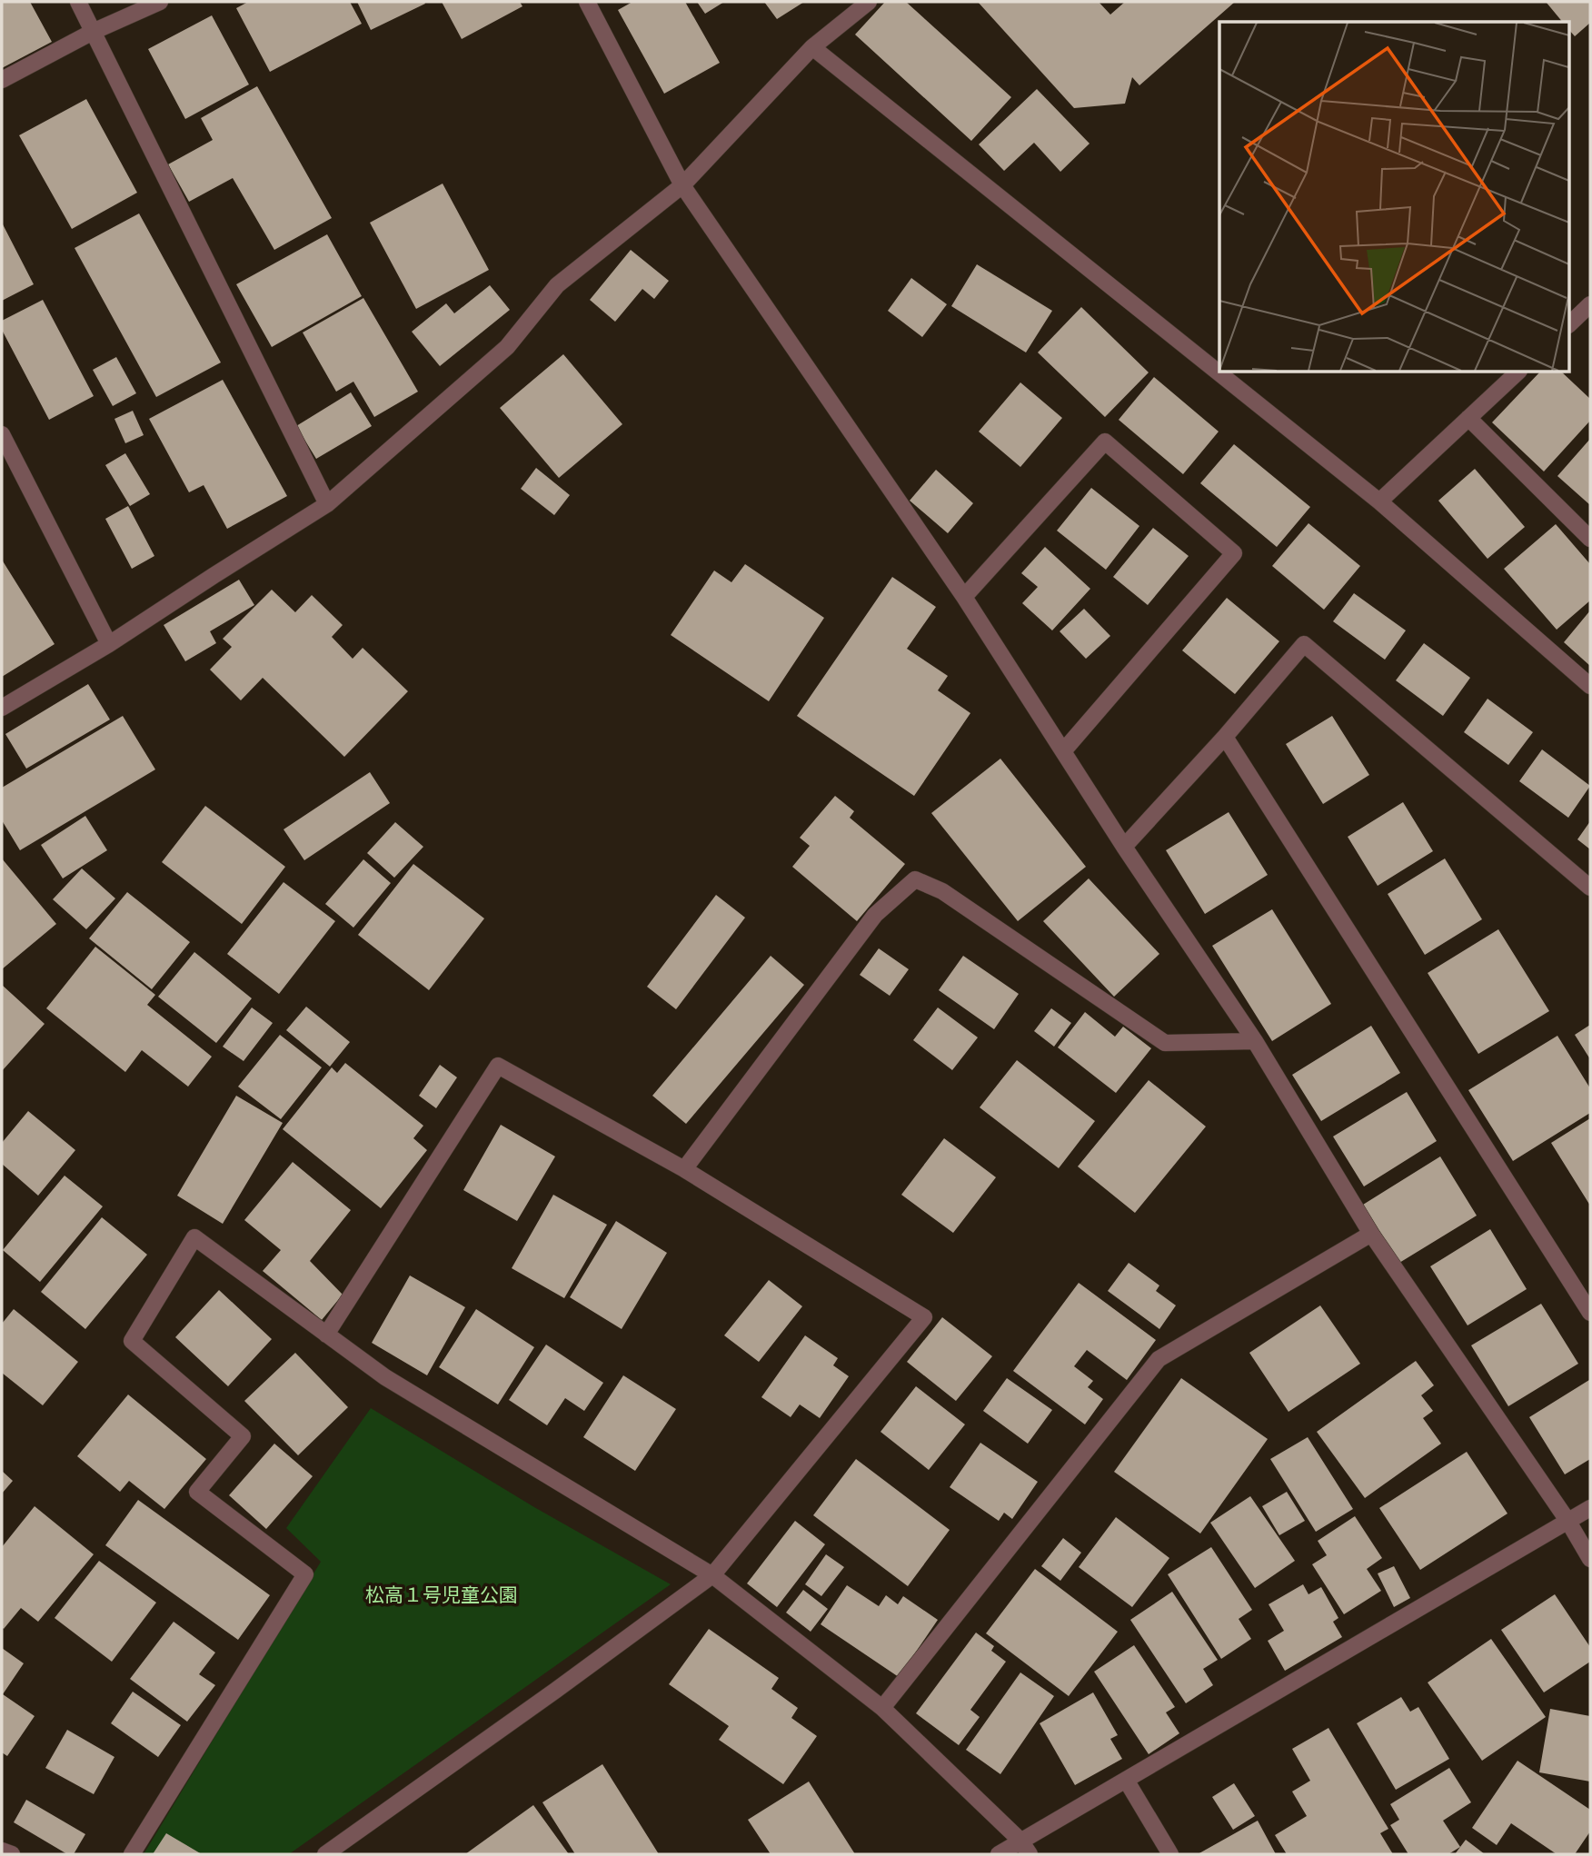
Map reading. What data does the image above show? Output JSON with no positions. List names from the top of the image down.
{
  "parks": ["松高１号児童公園"]
}
